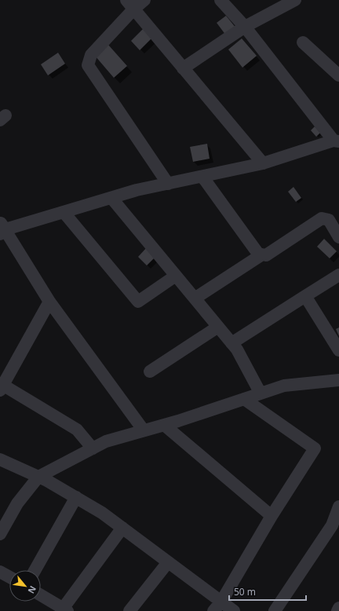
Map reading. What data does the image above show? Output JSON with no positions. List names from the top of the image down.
{
  "scale_bar": "50 m",
  "north": "bottom right"
}
